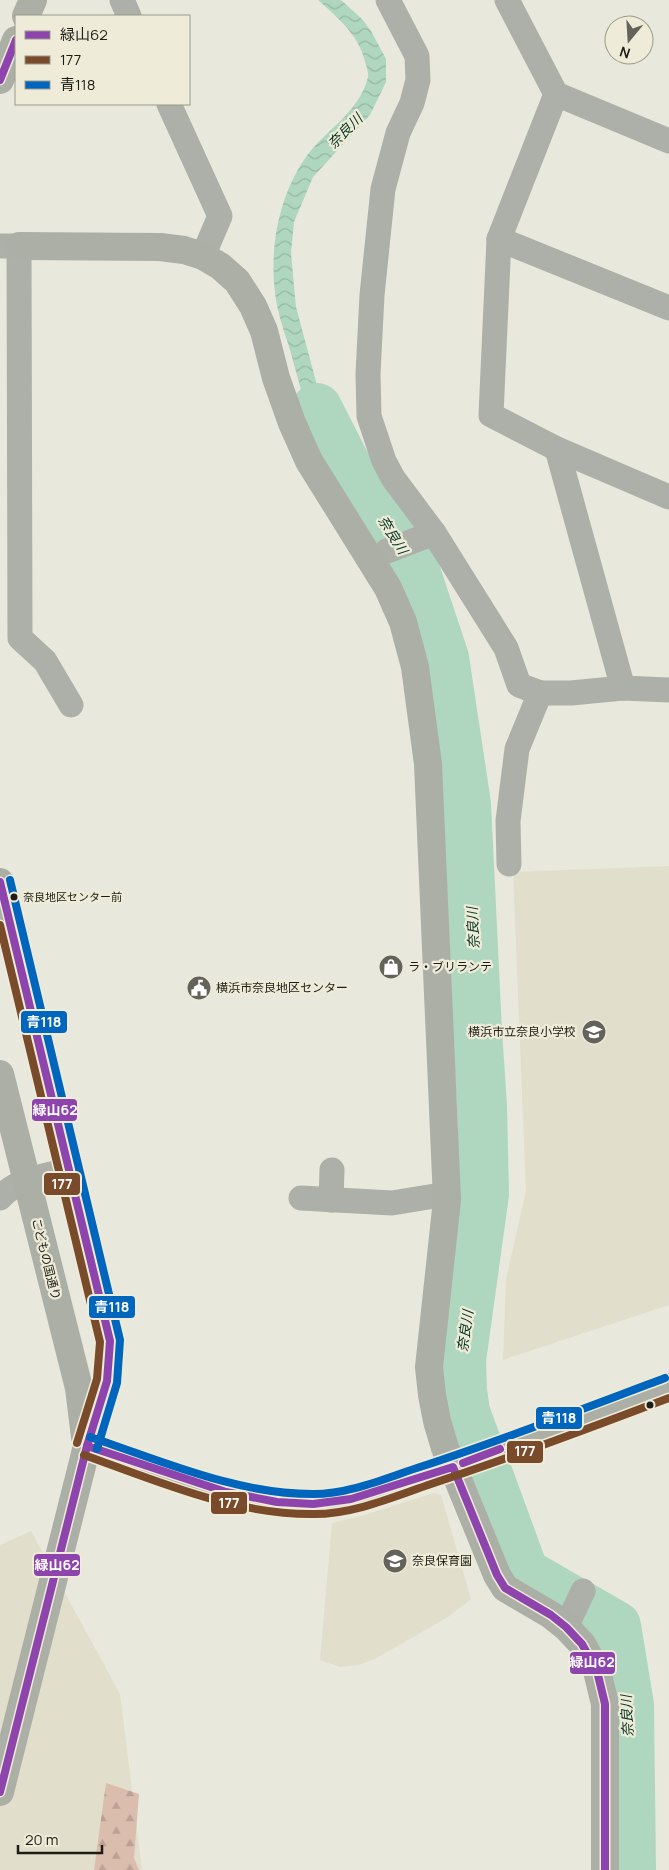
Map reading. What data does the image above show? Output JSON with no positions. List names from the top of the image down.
{
  "streets": {
    "street": ["こどもの国通り"]
  },
  "water": ["奈良川"],
  "places": {
    "other": ["奈良地区センター前"],
    "shop": ["ラ・ブリランテ"],
    "public building": ["横浜市奈良地区センター"],
    "school or university": ["横浜市立奈良小学校", "奈良保育園"]
  },
  "lines": ["transit line 緑山62", "transit line 青118", "transit line 177"],
  "legend": ["緑山62", "177", "青118"],
  "scale_bar": "20 m",
  "north": "bottom"
}
